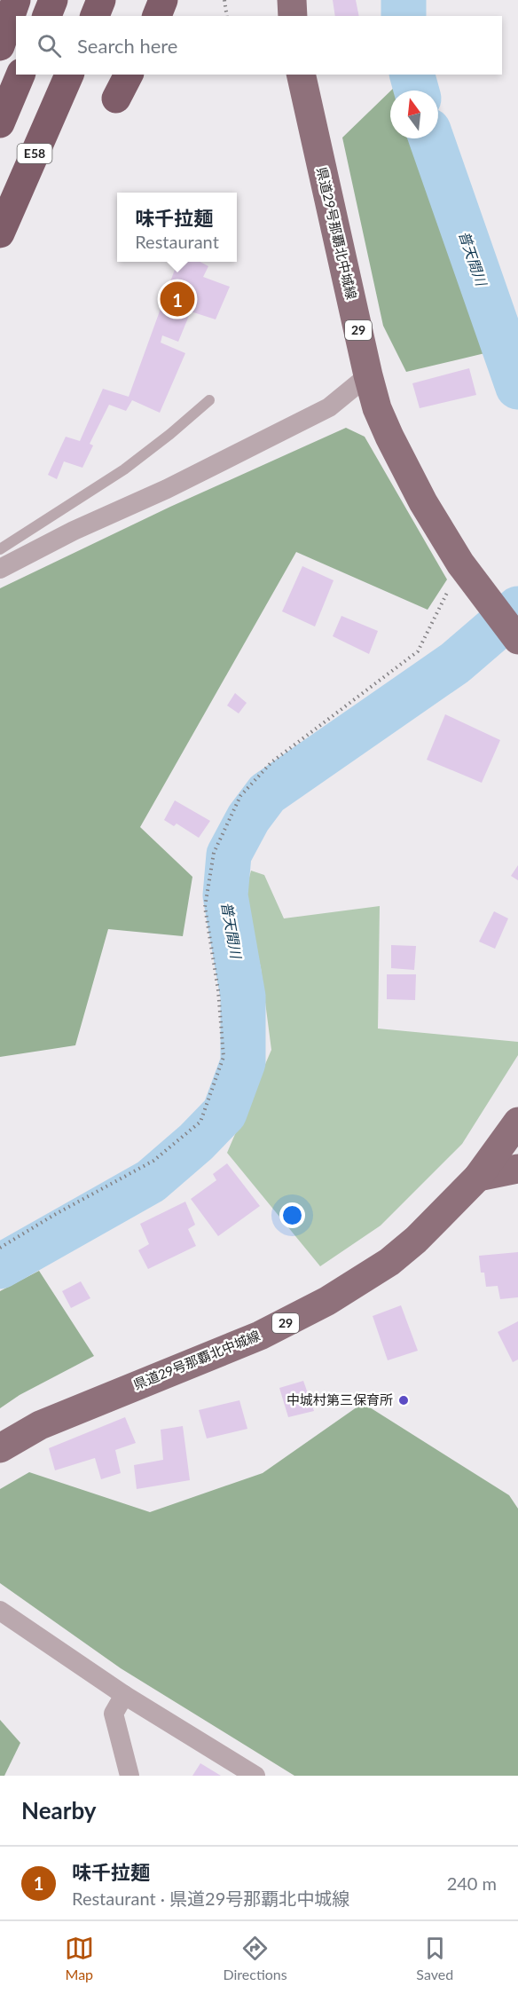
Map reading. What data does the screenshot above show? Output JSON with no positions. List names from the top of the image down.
{
  "streets": {
    "highway": ["E58"],
    "main road": ["県道29号那覇北中城線", "29"]
  },
  "water": ["普天間川"],
  "places": ["中城村第三保育所"],
  "north": "top",
  "page": {
    "search": "Search here",
    "popup": ["味千拉麺", "Restaurant"],
    "pins": "1",
    "heading": "Nearby",
    "list": [
      {
        "mark": "1",
        "name": "味千拉麺",
        "note": "Restaurant · 県道29号那覇北中城線",
        "value": "240 m"
      }
    ],
    "nav": ["Map", "Directions", "Saved"]
  }
}
